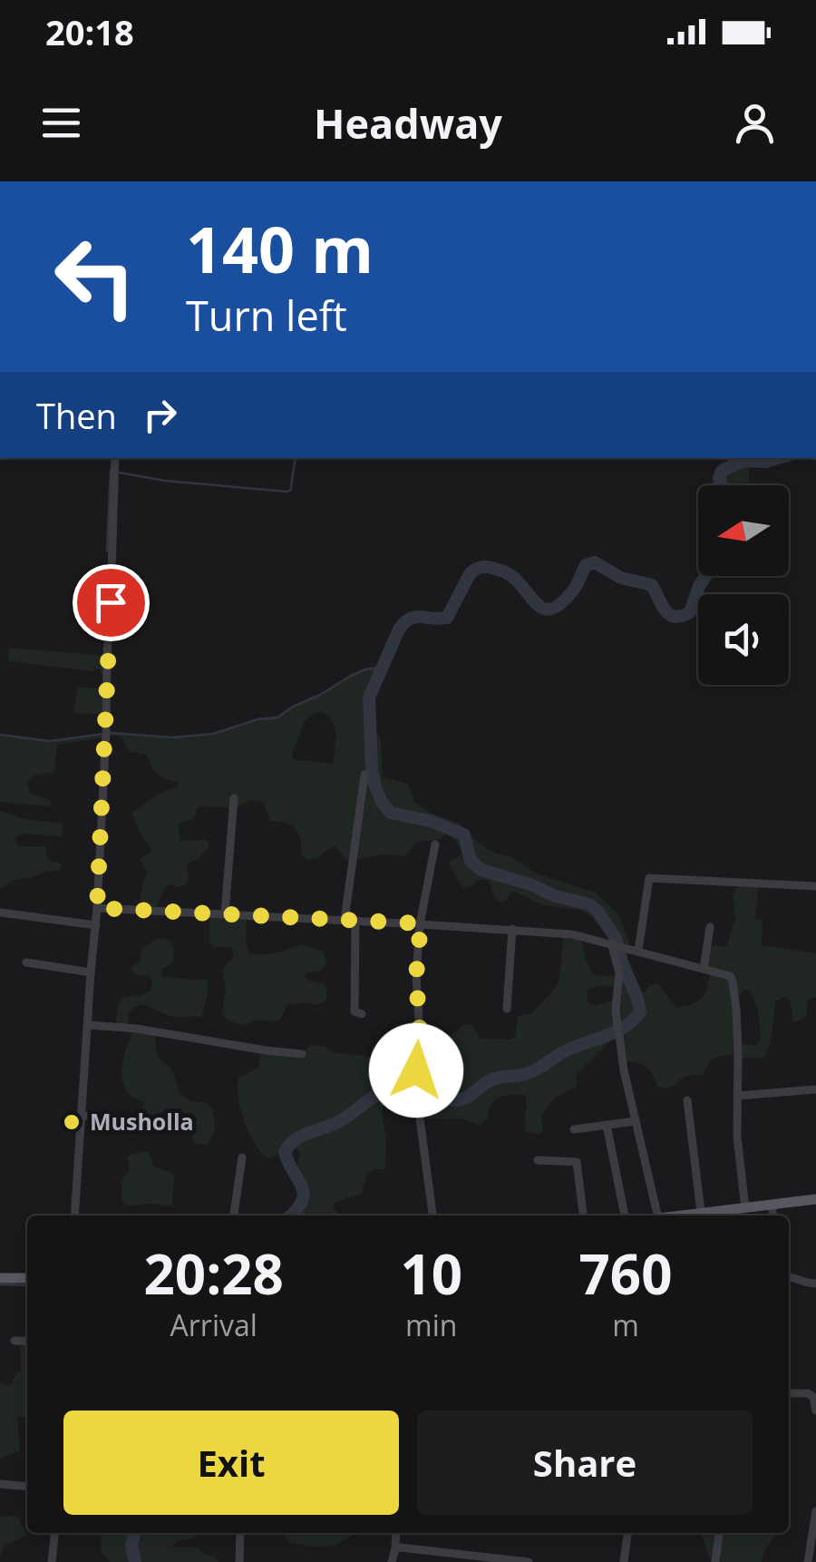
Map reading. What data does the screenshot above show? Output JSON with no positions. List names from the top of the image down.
{
  "places": ["Musholla"],
  "north": "left",
  "page": {
    "status": "20:18",
    "header": "Headway",
    "turn": ["140 m", "Turn left"],
    "then": "Then",
    "eta": [
      "20:28",
      "Arrival",
      "10",
      "min",
      "760",
      "m"
    ],
    "buttons": ["Exit", "Share"]
  }
}
